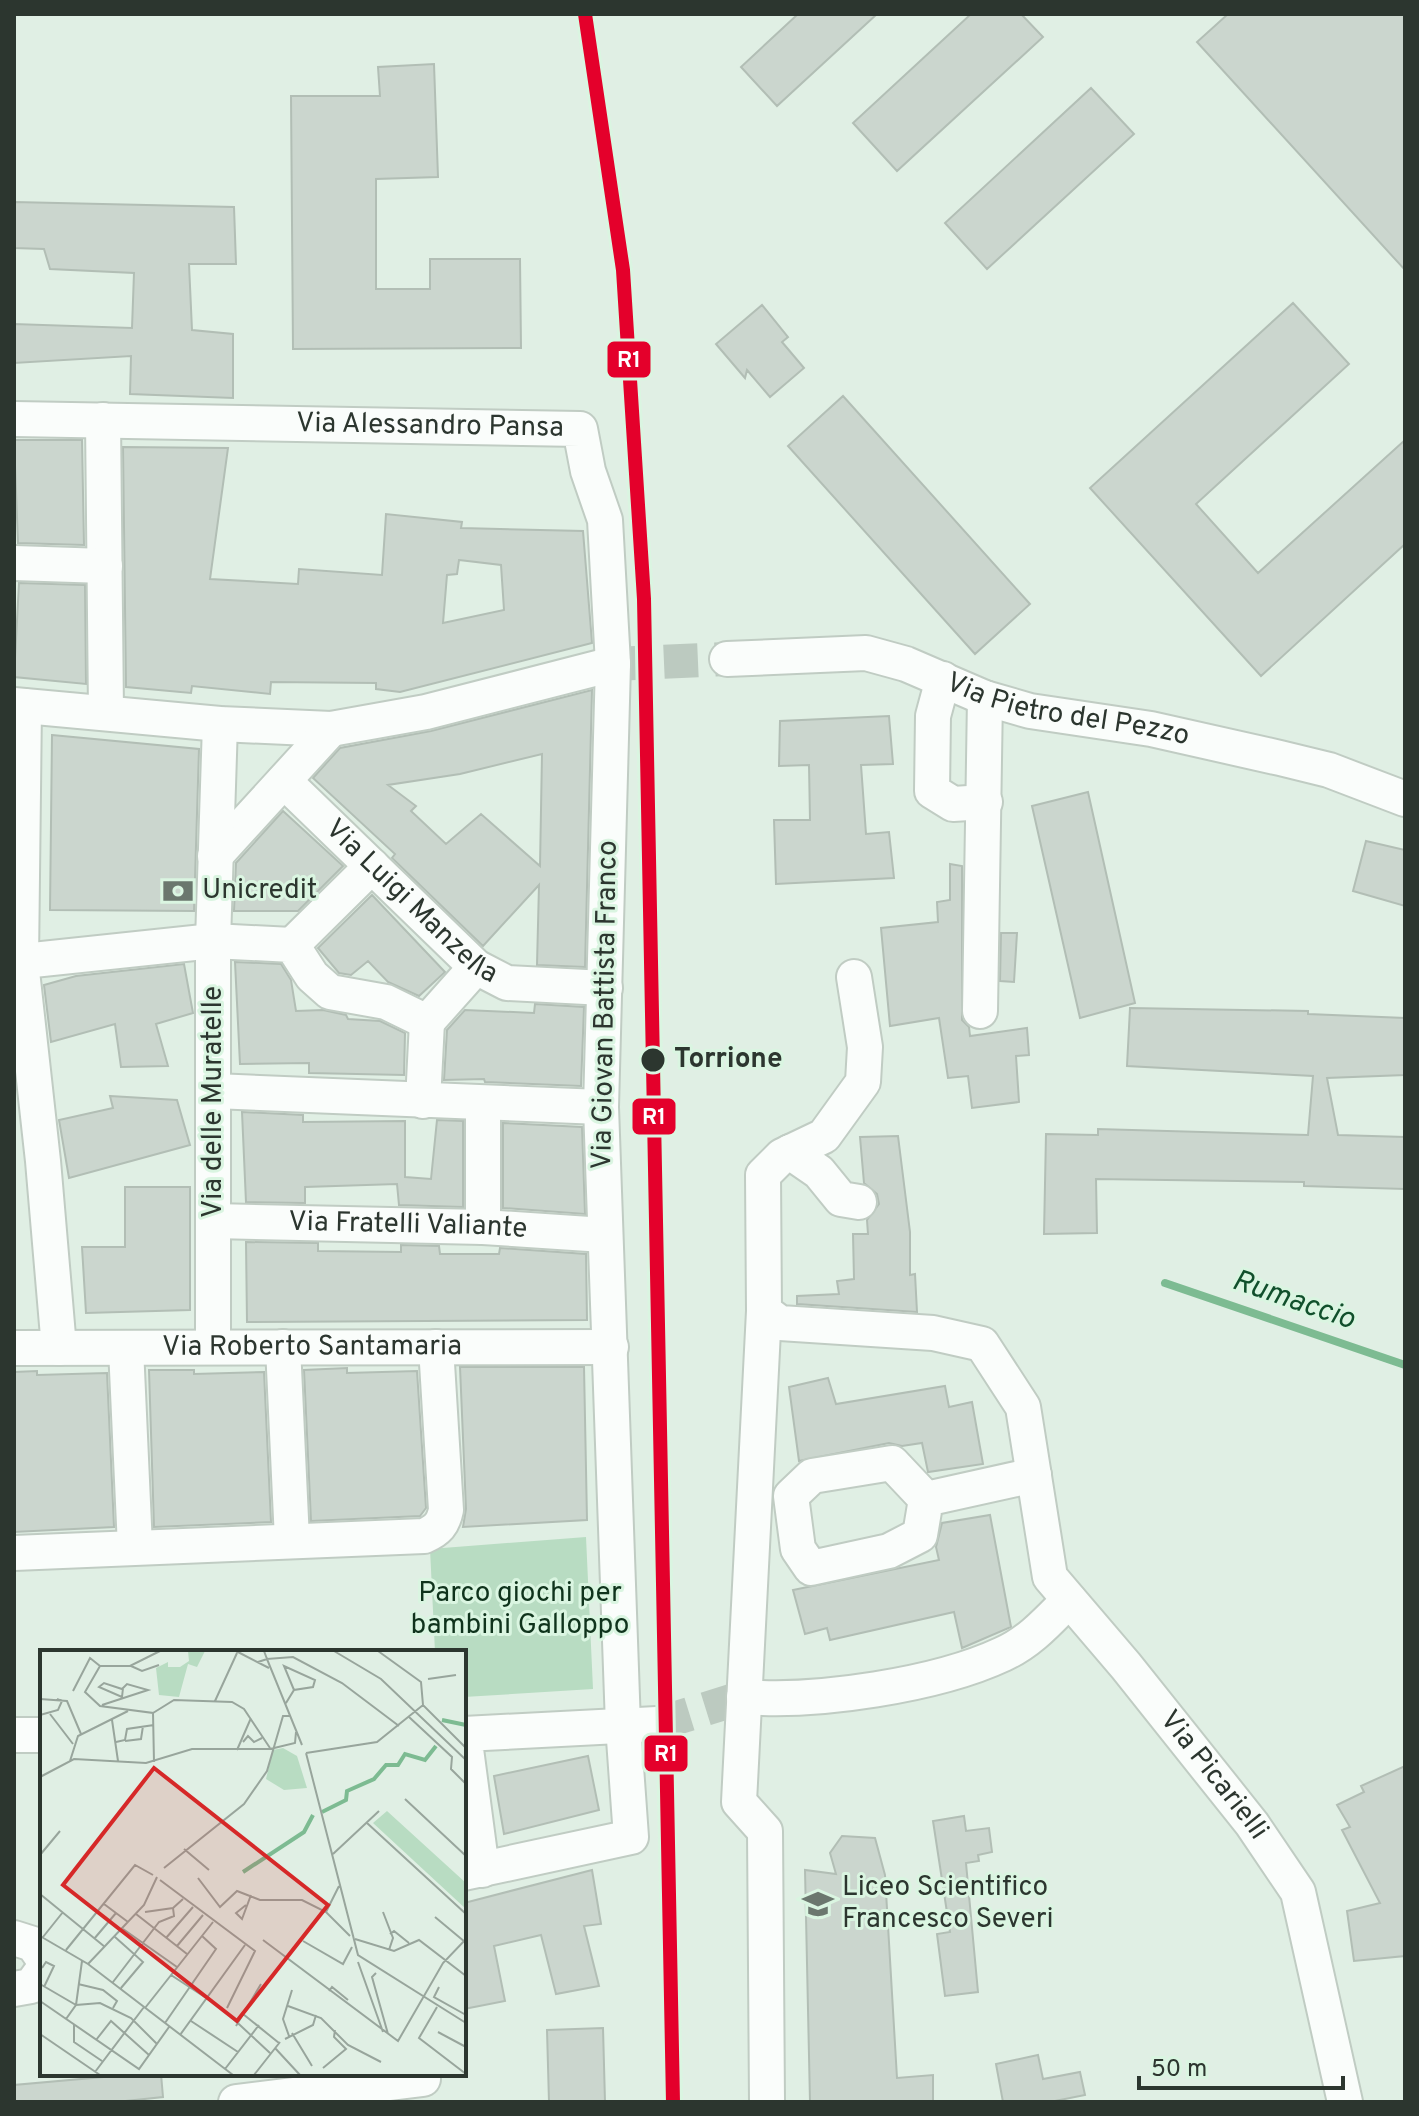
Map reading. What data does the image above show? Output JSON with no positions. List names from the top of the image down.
{
  "streets": {
    "street": [
      "Via Alessandro Pansa",
      "Via Pietro del Pezzo",
      "Via Luigi Manzella",
      "Via Giovan Battista Franco",
      "Via delle Muratelle",
      "Via Fratelli Valiante",
      "Via Roberto Santamaria",
      "Via Picarielli"
    ]
  },
  "crossings": [
    ["Via Alessandro Pansa", "Via Giovan Battista Franco"],
    ["Via Luigi Manzella", "Via Giovan Battista Franco"],
    ["Via Giovan Battista Franco", "Via Fratelli Valiante"],
    ["Via Giovan Battista Franco", "Via Roberto Santamaria"],
    ["Via delle Muratelle", "Via Fratelli Valiante"],
    ["Via delle Muratelle", "Via Roberto Santamaria"]
  ],
  "water": ["Rumaccio"],
  "parks": ["Parco giochi per bambini Galloppo"],
  "places": {
    "bank": ["Unicredit"],
    "other": ["Torrione"],
    "school or university": ["Liceo Scientifico Francesco Severi"]
  },
  "lines": ["transit line R1"],
  "scale_bar": "50 m"
}
